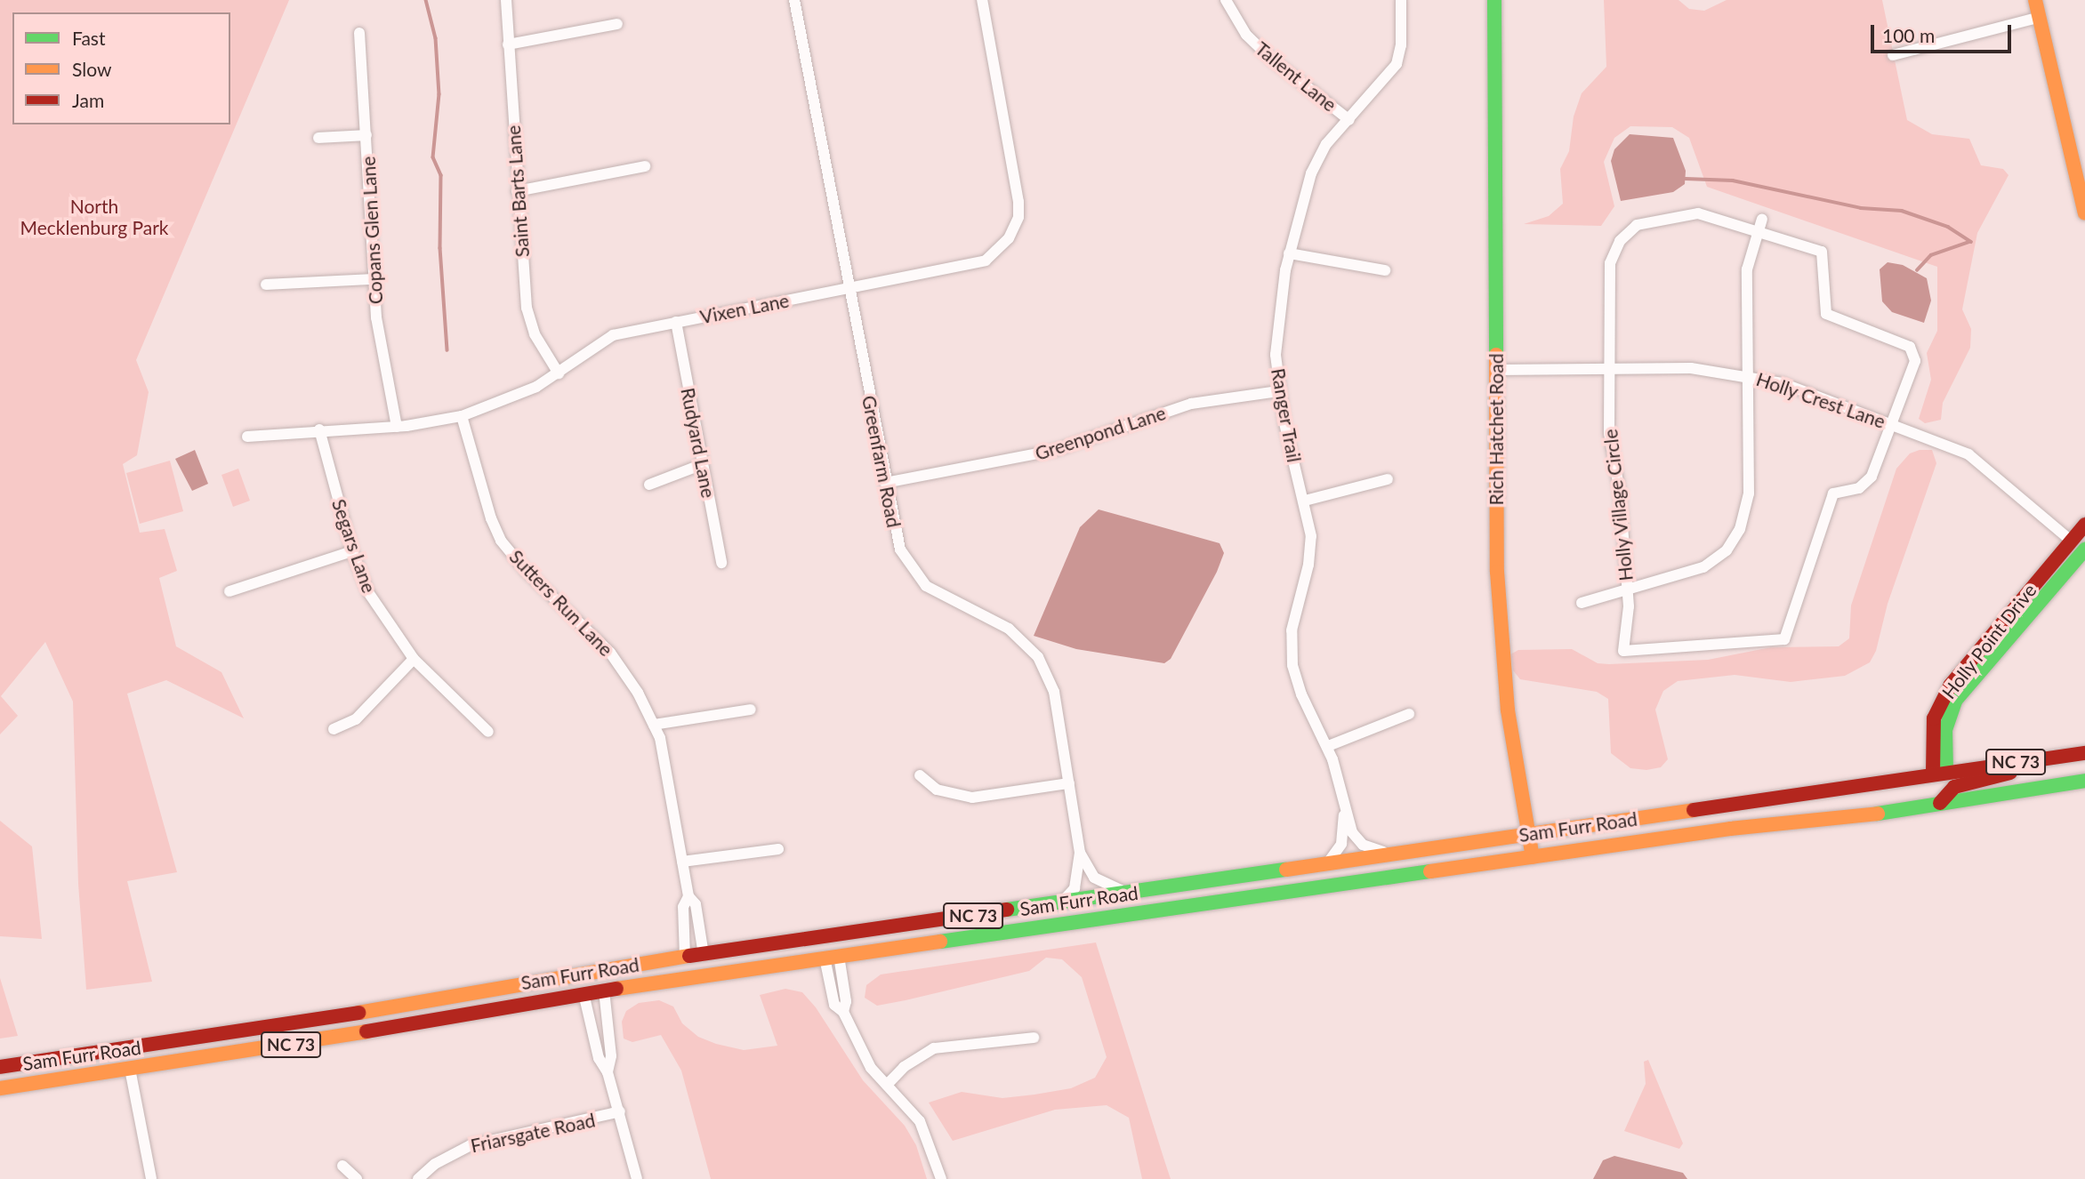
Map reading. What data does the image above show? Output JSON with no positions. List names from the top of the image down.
{
  "streets": {
    "main road": [
      "Rich Hatchet Road",
      "Holly Point Drive",
      "NC 73",
      "Sam Furr Road"
    ],
    "street": [
      "Tallent Lane",
      "Saint Barts Lane",
      "Copans Glen Lane",
      "Vixen Lane",
      "Holly Crest Lane",
      "Ranger Trail",
      "Greenpond Lane",
      "Rudyard Lane",
      "Greenfarm Road",
      "Holly Village Circle",
      "Segars Lane",
      "Sutters Run Lane",
      "Friarsgate Road"
    ]
  },
  "crossings": [
    ["Tallent Lane", "Ranger Trail"],
    ["Saint Barts Lane", "Vixen Lane"],
    ["Copans Glen Lane", "Vixen Lane"],
    ["Vixen Lane", "Rudyard Lane"],
    ["Vixen Lane", "Greenfarm Road"],
    ["Vixen Lane", "Segars Lane"],
    ["Vixen Lane", "Sutters Run Lane"],
    ["Holly Crest Lane", "Rich Hatchet Road"],
    ["Holly Crest Lane", "Holly Village Circle"],
    ["Holly Crest Lane", "Holly Point Drive"],
    ["Ranger Trail", "Greenpond Lane"],
    ["Ranger Trail", "Sam Furr Road"],
    ["Rich Hatchet Road", "Sam Furr Road"],
    ["Greenpond Lane", "Greenfarm Road"],
    ["Greenfarm Road", "Sam Furr Road"],
    ["Sutters Run Lane", "Sam Furr Road"],
    ["Holly Point Drive", "Sam Furr Road"]
  ],
  "parks": ["North Mecklenburg Park"],
  "legend": ["Fast", "Slow", "Jam"],
  "scale_bar": "100 m"
}
